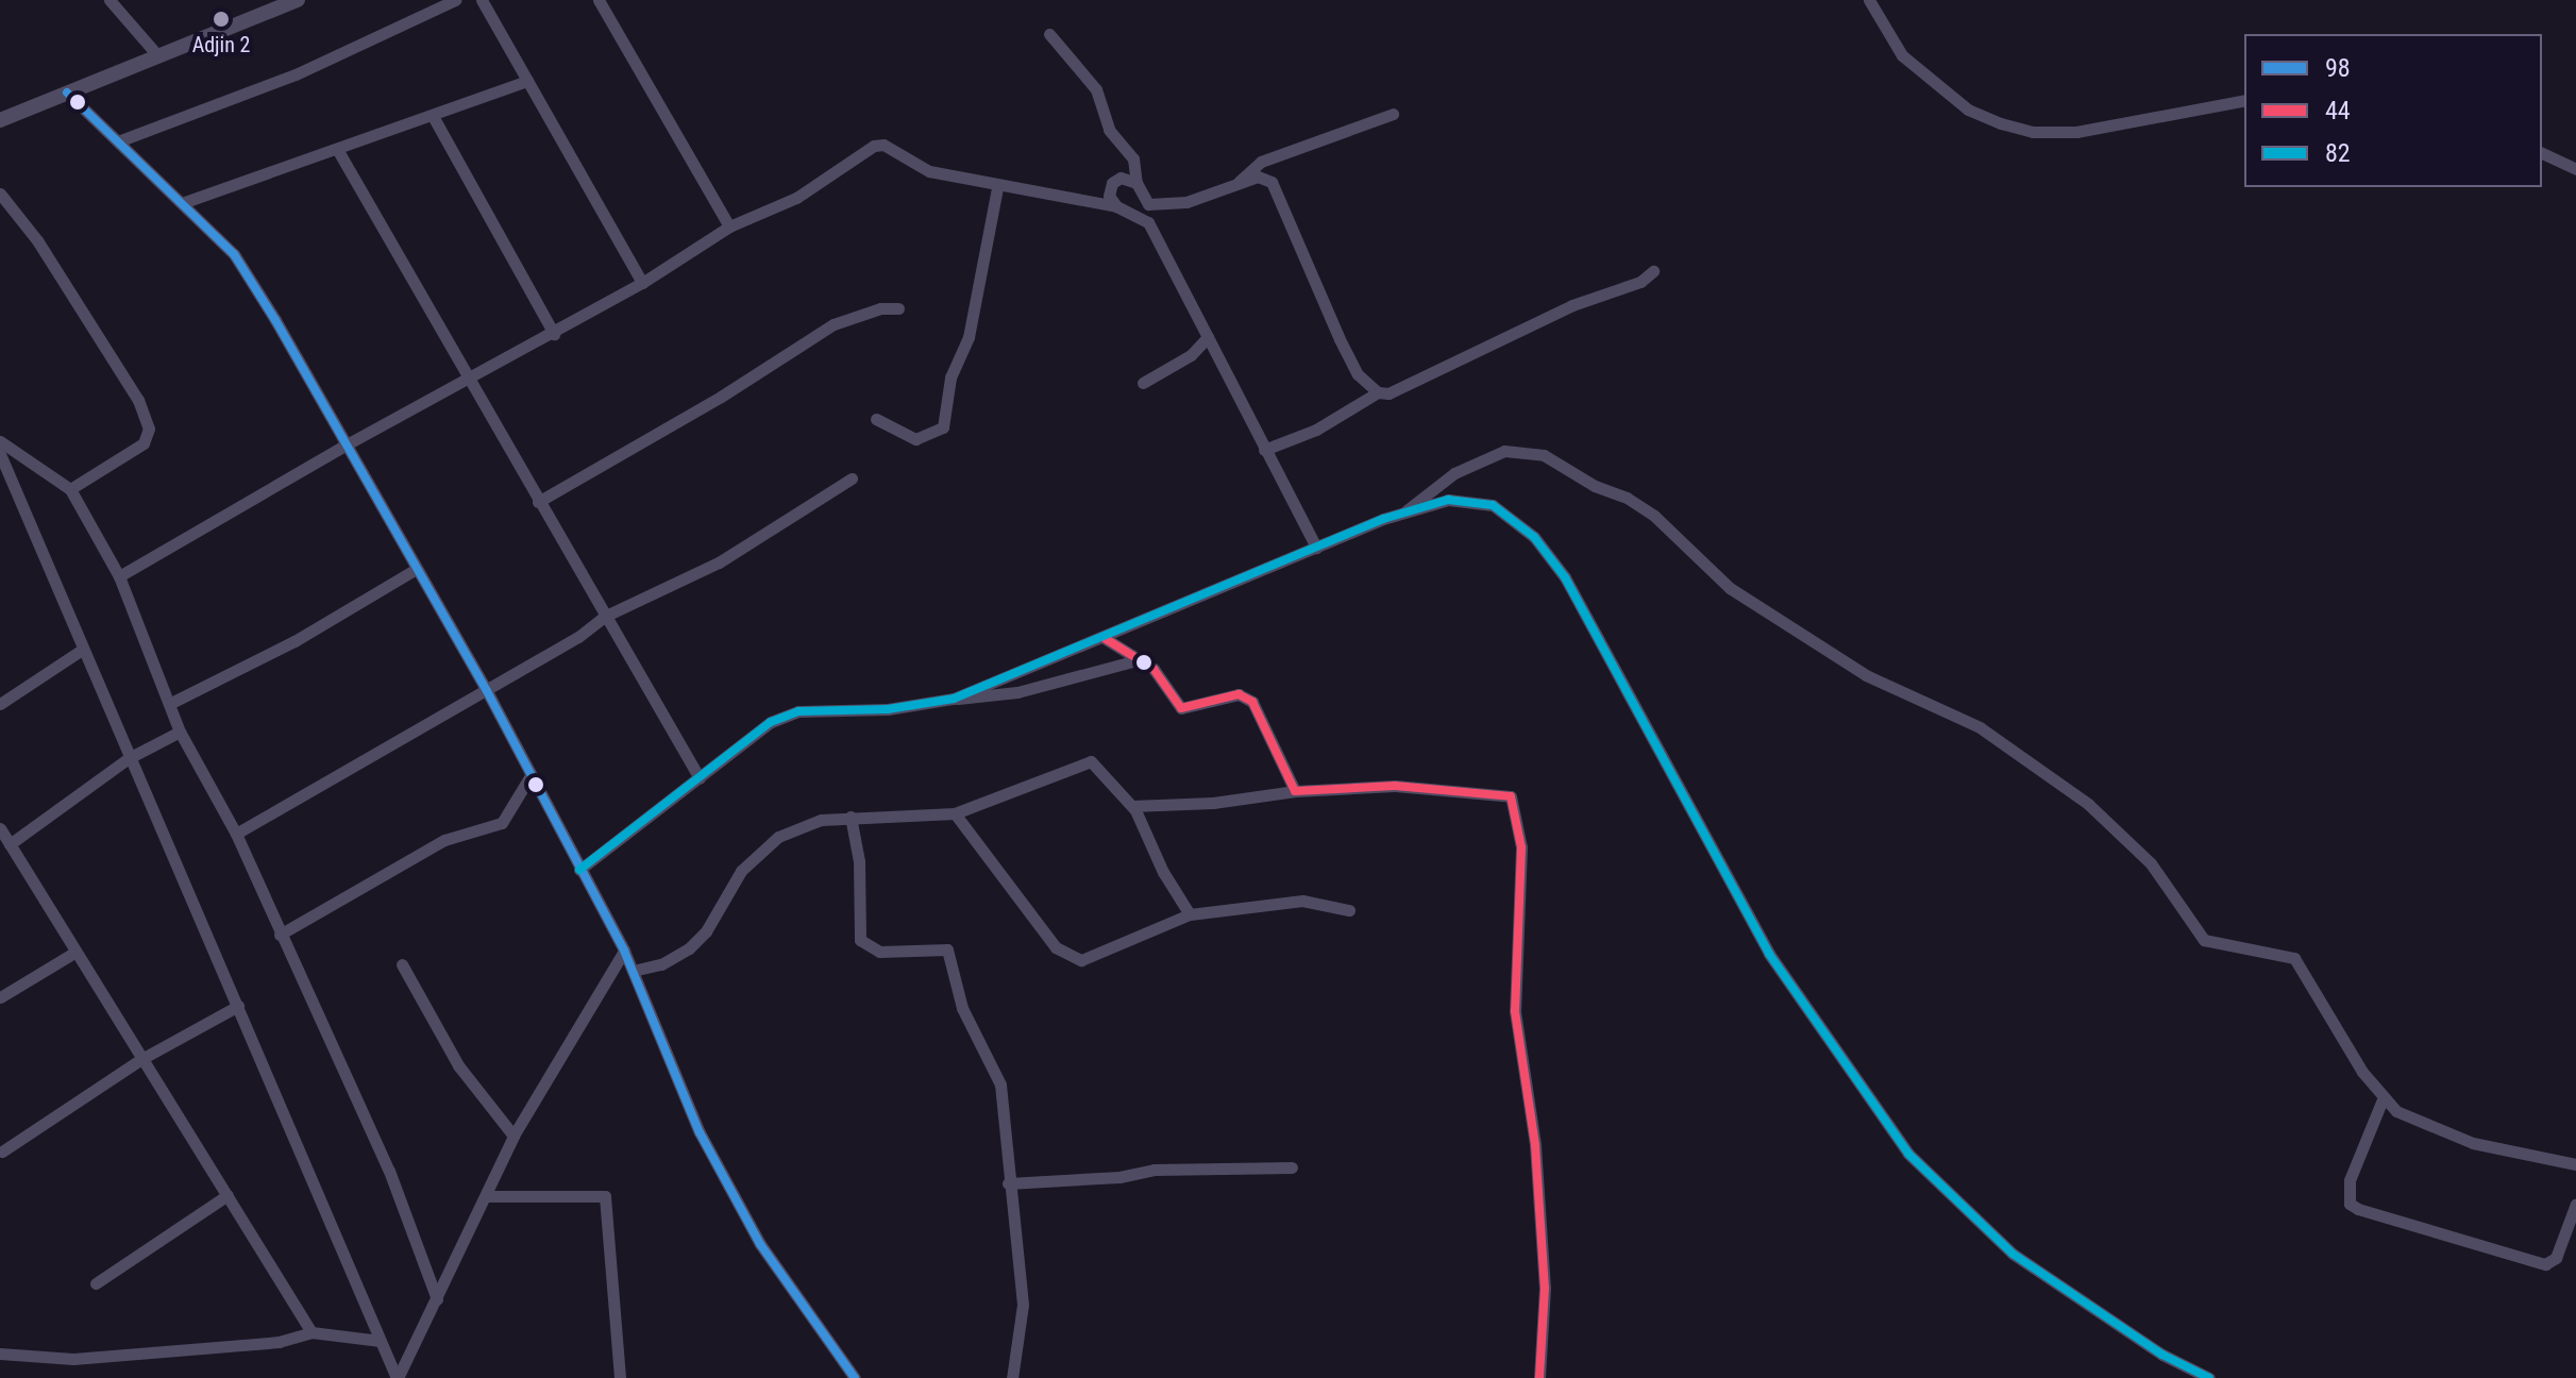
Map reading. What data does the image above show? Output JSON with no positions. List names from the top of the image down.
{
  "places": ["Adjin 2"],
  "lines": ["transit line 98", "transit line 82", "transit line 44"],
  "legend": ["98", "44", "82"]
}
